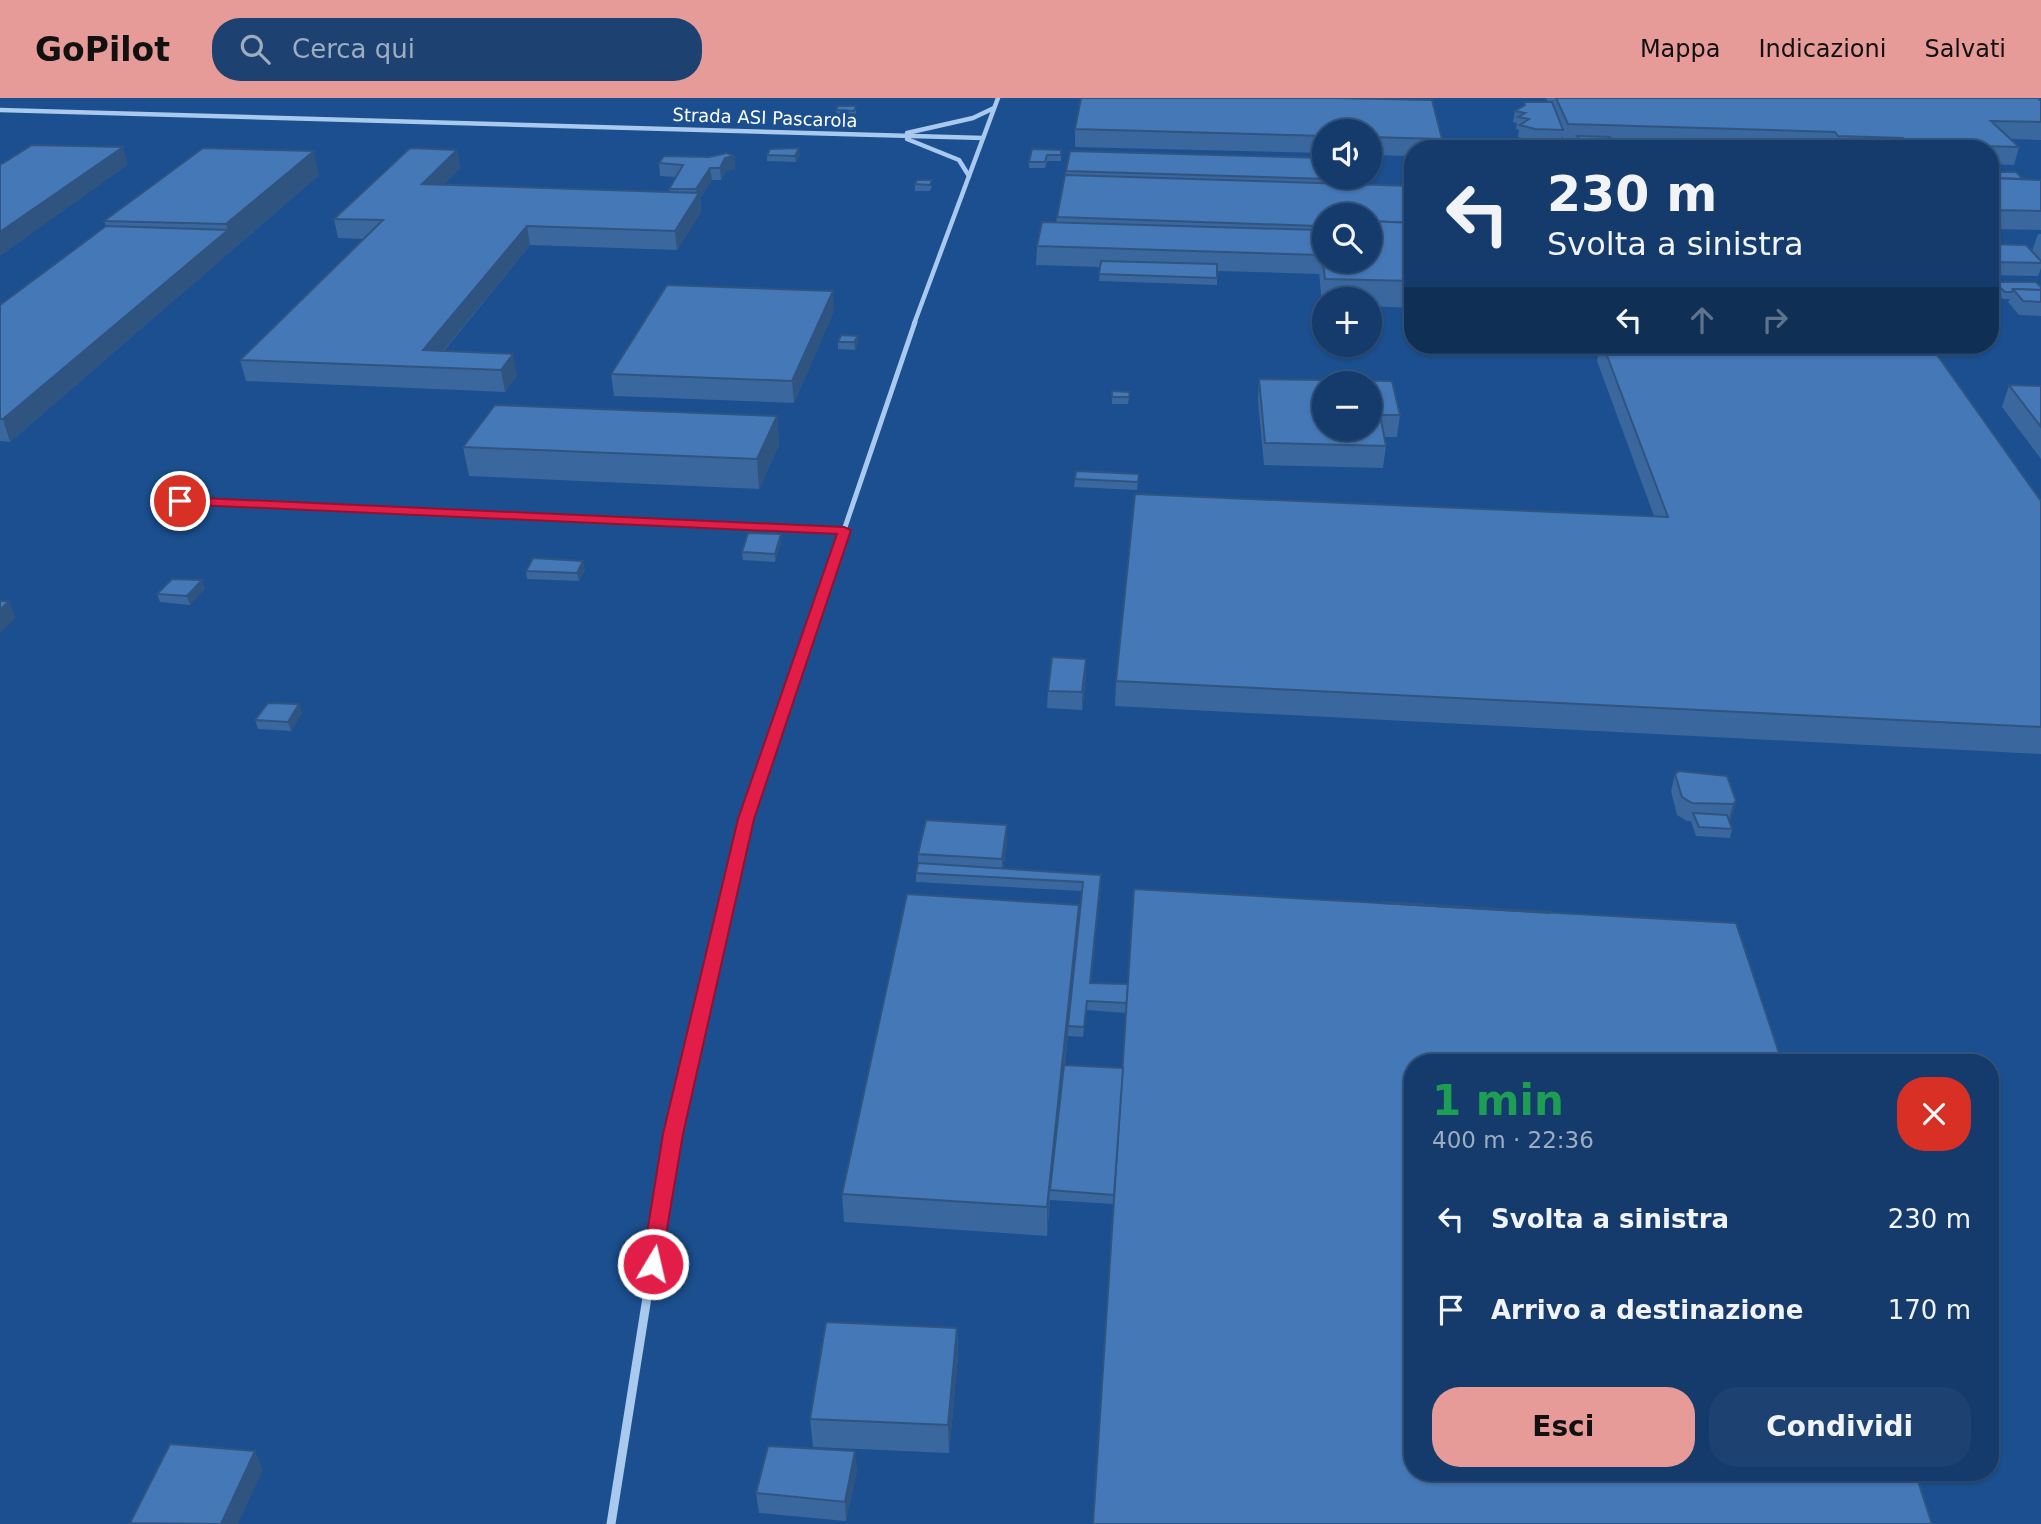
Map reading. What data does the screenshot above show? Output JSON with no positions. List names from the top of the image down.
{
  "streets": {
    "street": ["Strada ASI Pascarola"]
  },
  "page": {
    "header": "GoPilot",
    "search": "Cerca qui",
    "nav": ["Mappa", "Indicazioni", "Salvati"],
    "map_buttons": ["+", "−"],
    "turn": ["230 m", "Svolta a sinistra"],
    "heading": ["1 min", "400 m · 22:36"],
    "list": [
      {
        "name": "Svolta a sinistra",
        "value": "230 m"
      },
      {
        "name": "Arrivo a destinazione",
        "value": "170 m"
      }
    ],
    "buttons": ["Esci", "Condividi"]
  }
}
